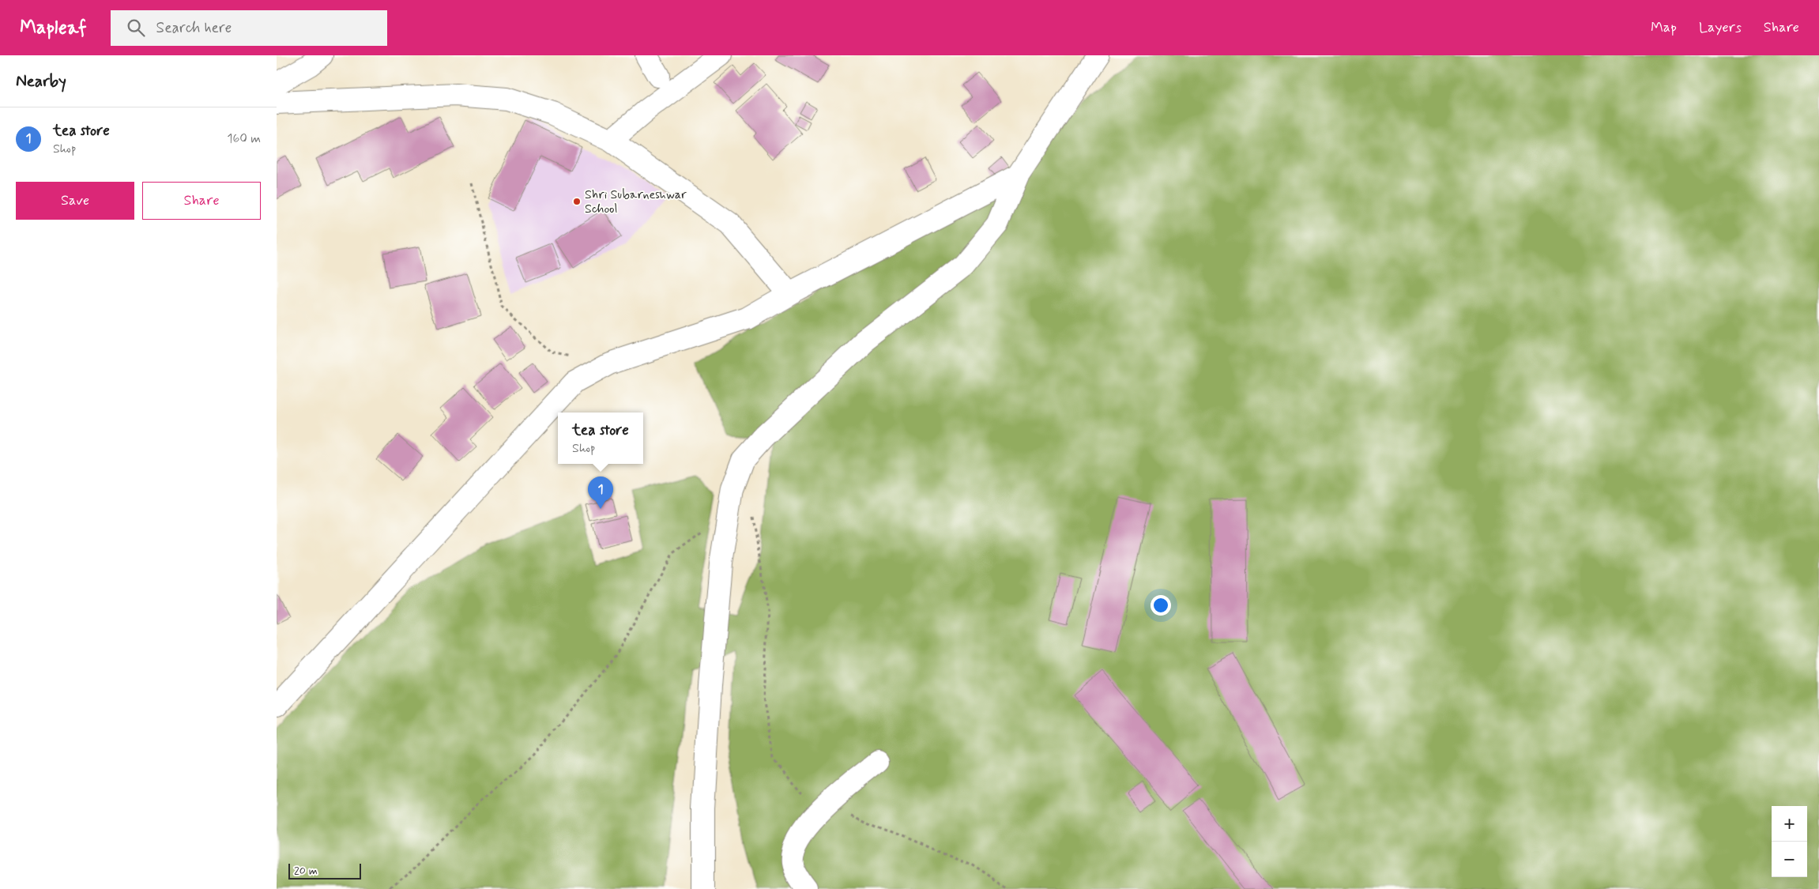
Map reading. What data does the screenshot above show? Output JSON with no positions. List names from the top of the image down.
{
  "places": ["Shri Subarneshwar School"],
  "scale_bar": "20 m",
  "page": {
    "header": "Mapleaf",
    "search": "Search here",
    "nav": ["Map", "Layers", "Share"],
    "heading": "Nearby",
    "list": [
      {
        "mark": "1",
        "name": "tea store",
        "note": "Shop",
        "value": "160 m"
      }
    ],
    "buttons": ["Save", "Share"],
    "popup": ["tea store", "Shop"],
    "pins": "1",
    "map_buttons": ["+", "−"],
    "scale": "20 m"
  }
}
